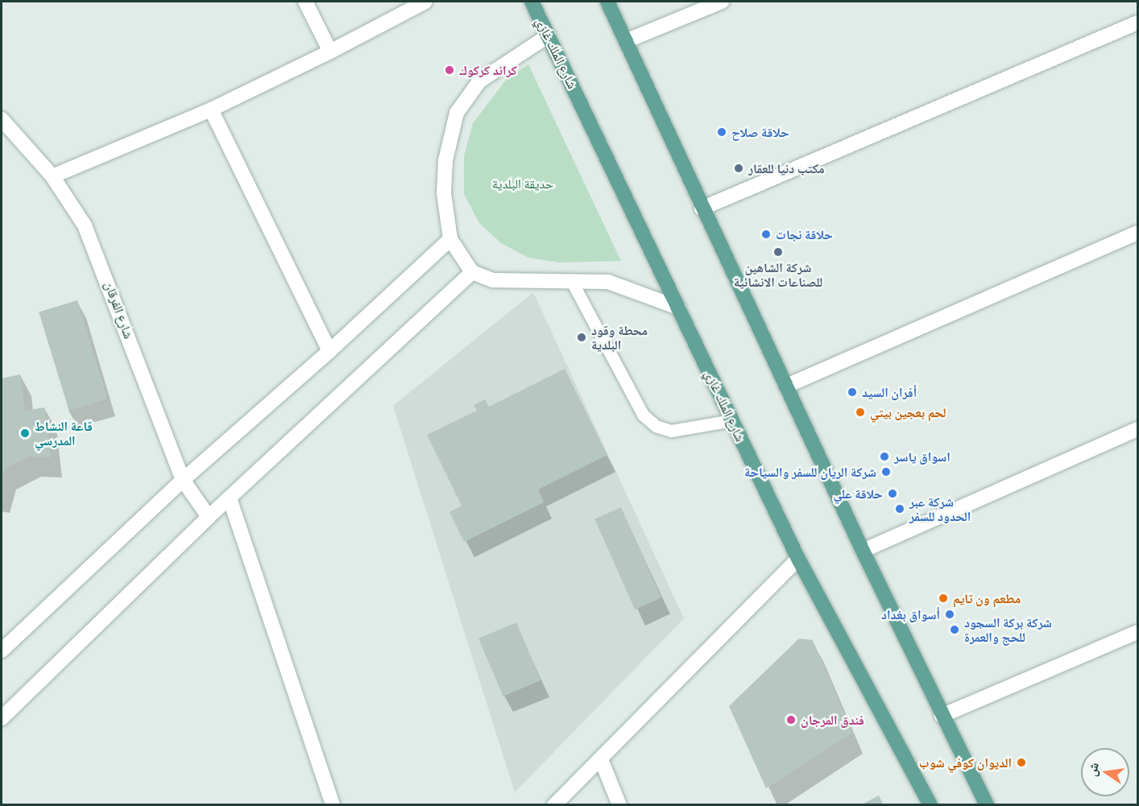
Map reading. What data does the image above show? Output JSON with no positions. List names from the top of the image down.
{
  "streets": {
    "main road": ["شارع الملك غازي"],
    "street": ["شارع الفرقان"]
  },
  "parks": ["حديقة البلدية"],
  "places": [
    "كراند كركوك",
    "حلاقة صلاح",
    "مكتب دنيا للعقار",
    "حلاقة نجات",
    "شركة الشاهين للصناعات الانشائية",
    "محطة وقود البلدية",
    "أفران السيد",
    "لحم بعجين بيتي",
    "قاعة النشاط المدرسي",
    "اسواق ياسر",
    "شركة الريان للسفر والسياحة",
    "حلاقة علي",
    "شركة عبر الحدود للسفر",
    "مطعم ون تايم",
    "أسواق بغداد",
    "شركة بركة السجود للحج والعمرة",
    "فندق المرجان",
    "الديوان كوفي شوب"
  ],
  "north": "left"
}
